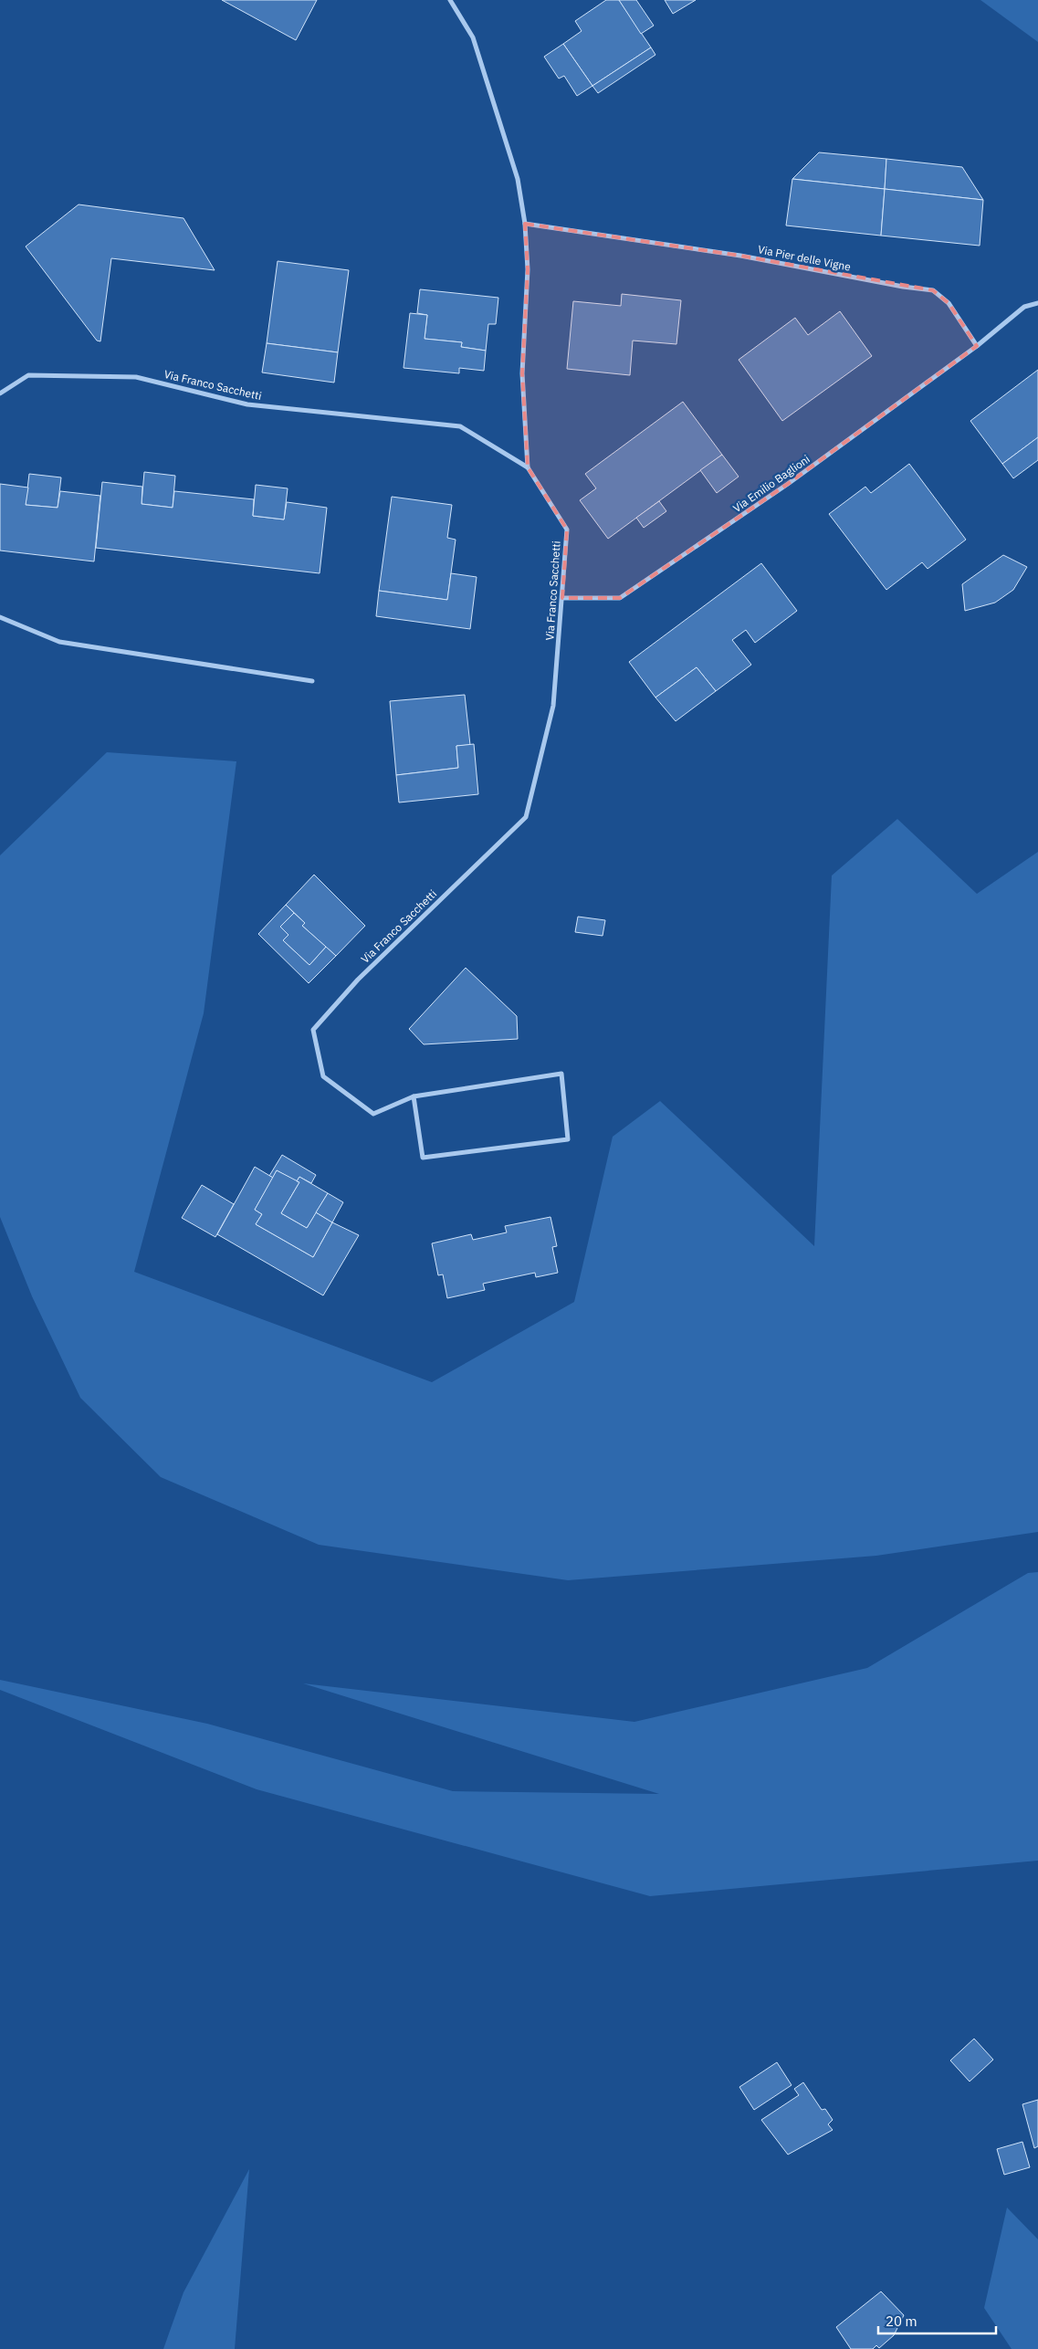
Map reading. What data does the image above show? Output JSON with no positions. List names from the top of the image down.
{
  "streets": {
    "street": ["Via Pier delle Vigne", "Via Franco Sacchetti", "Via Emilio Baglioni"]
  },
  "crossings": [
    ["Via Pier delle Vigne", "Via Emilio Baglioni"],
    ["Via Franco Sacchetti", "Via Emilio Baglioni"]
  ],
  "scale_bar": "20 m"
}
